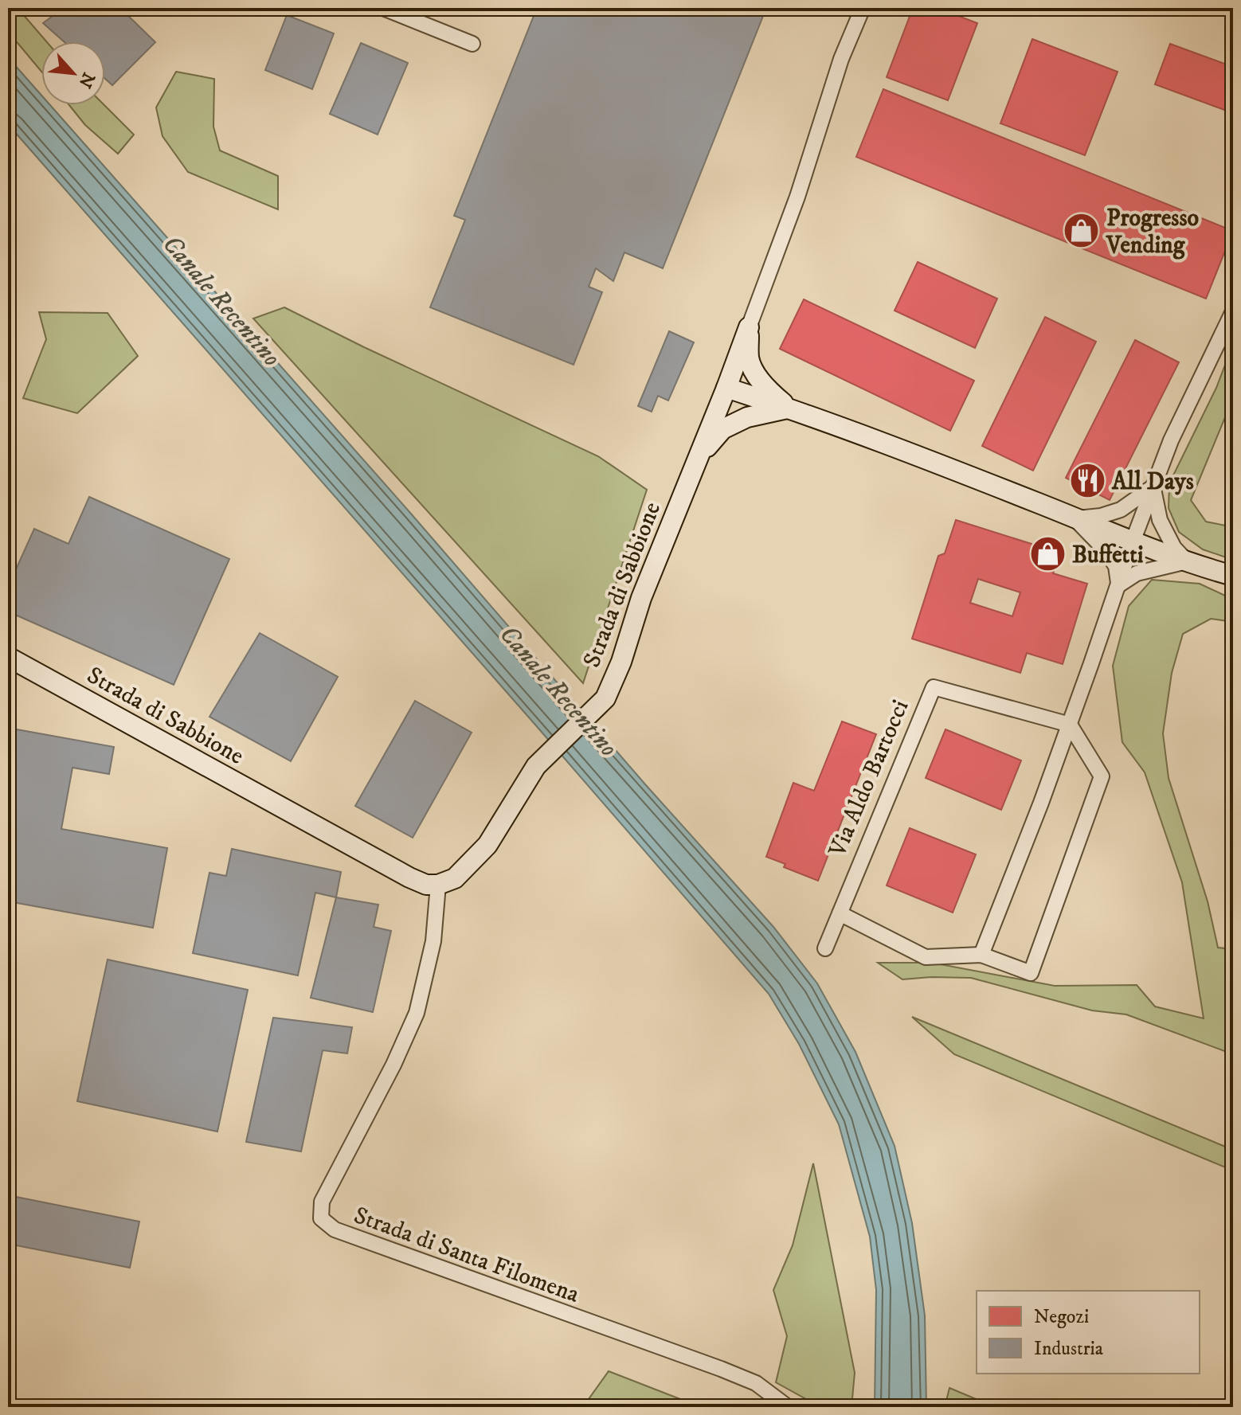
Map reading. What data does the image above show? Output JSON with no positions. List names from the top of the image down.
{
  "streets": {
    "main road": ["Strada di Sabbione"],
    "street": ["Via Aldo Bartocci", "Strada di Santa Filomena"]
  },
  "crossings": [
    ["Strada di Sabbione", "Strada di Santa Filomena"]
  ],
  "water": ["Canale Recentino"],
  "places": {
    "shop": ["Progresso Vending", "Buffetti"],
    "restaurant": ["All Days"]
  },
  "legend": ["Negozi", "Industria"],
  "north": "bottom right"
}
